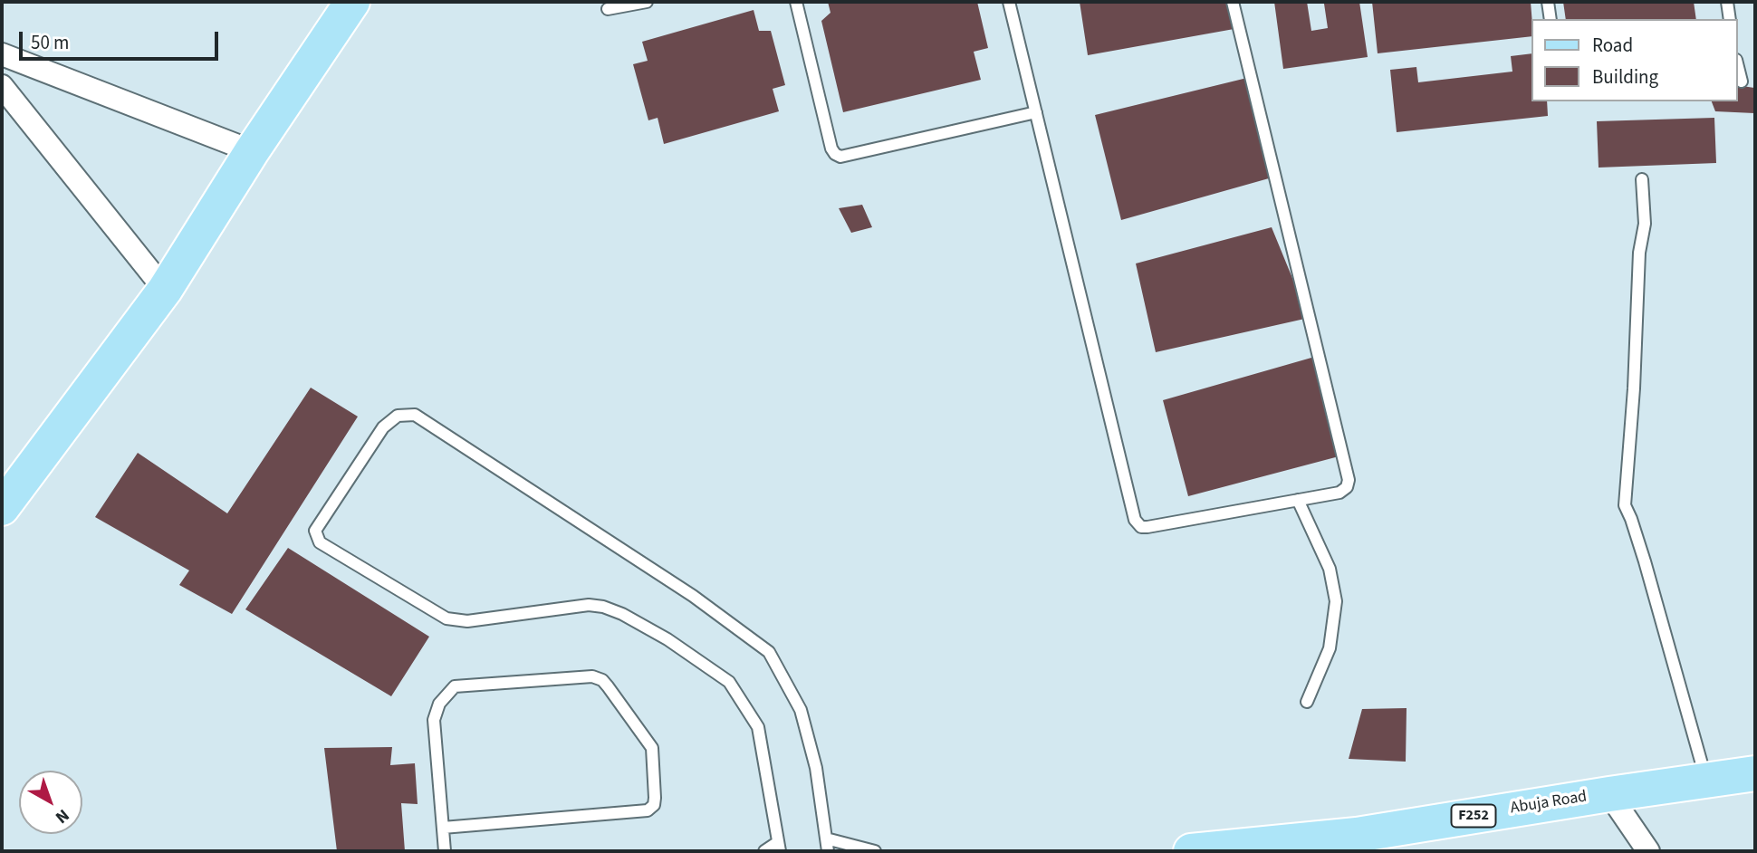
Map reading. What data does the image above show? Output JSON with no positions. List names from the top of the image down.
{
  "streets": {
    "main road": ["Abuja Road", "F252"]
  },
  "legend": ["Road", "Building"],
  "scale_bar": "50 m",
  "north": "bottom right"
}
